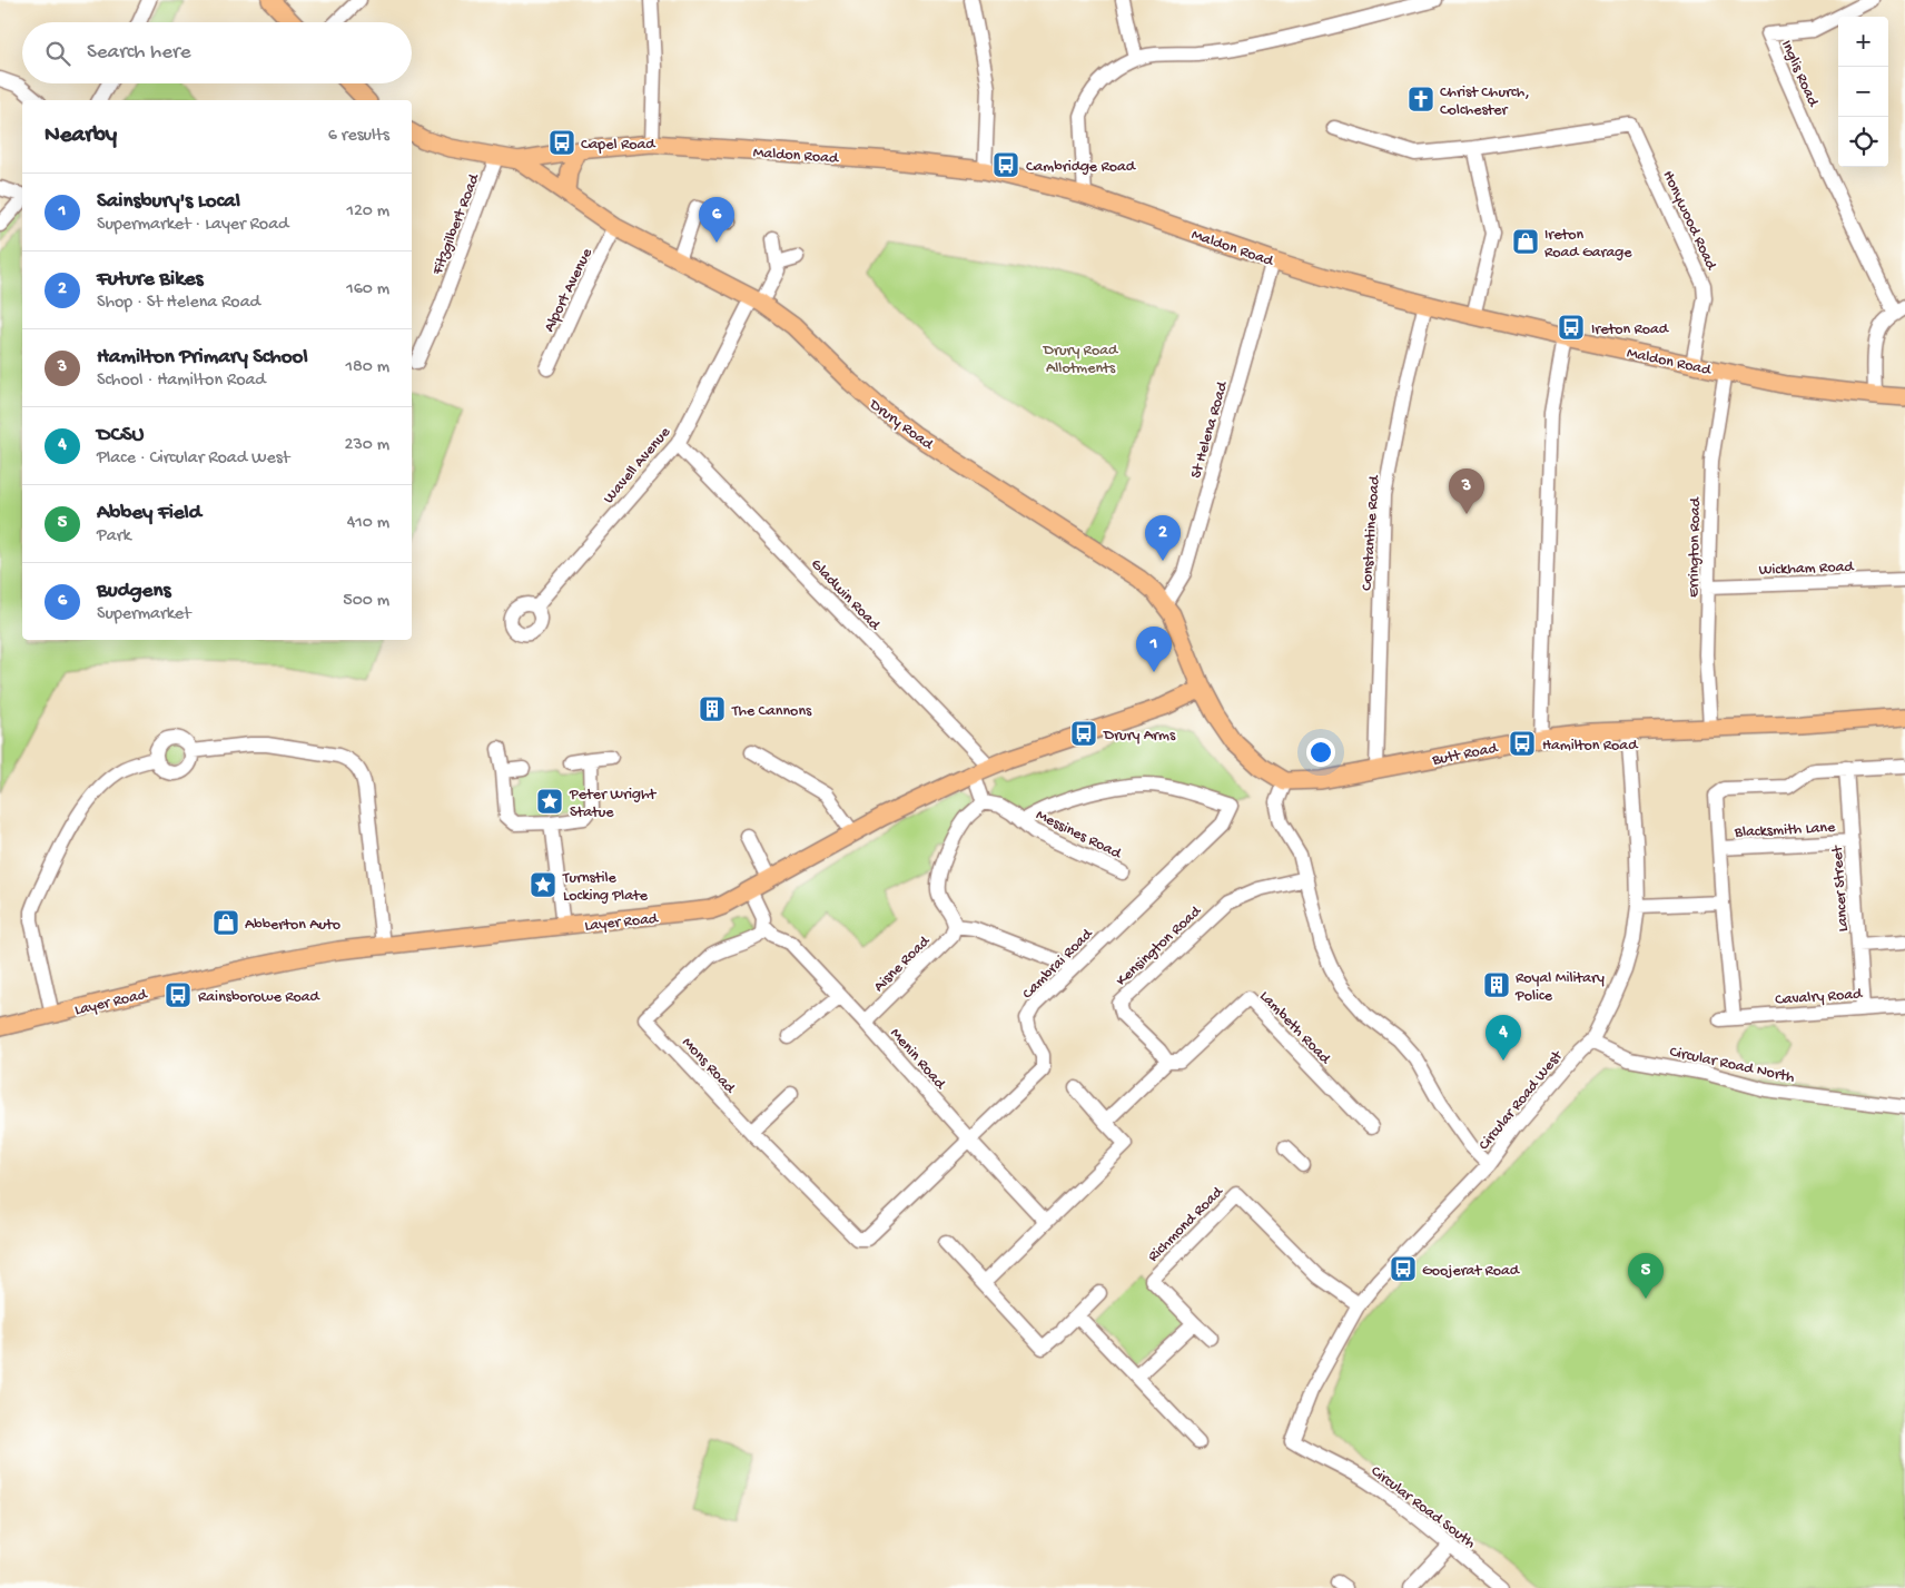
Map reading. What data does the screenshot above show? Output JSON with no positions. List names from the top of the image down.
{
  "streets": {
    "main road": [
      "Maldon Road",
      "Drury Road",
      "Butt Road",
      "Layer Road"
    ],
    "street": [
      "Inglis Road",
      "Honywood Road",
      "Fitzgilbert Road",
      "Alport Avenue",
      "St Helena Road",
      "Wavell Avenue",
      "Constantine Road",
      "Errington Road",
      "Wickham Road",
      "Gladwin Road",
      "Blacksmith Lane",
      "Messines Road",
      "Lancer Street",
      "Kensington Road",
      "Aisne Road",
      "Cambrai Road",
      "Cavalry Road",
      "Lambeth Road",
      "Menin Road",
      "Circular Road North",
      "Mons Road",
      "Circular Road West",
      "Richmond Road",
      "Circular Road South"
    ]
  },
  "crossings": [
    ["Maldon Road", "Honywood Road"],
    ["Maldon Road", "Drury Road"],
    ["Maldon Road", "St Helena Road"],
    ["Maldon Road", "Constantine Road"],
    ["Maldon Road", "Errington Road"],
    ["Alport Avenue", "Drury Road"],
    ["Drury Road", "St Helena Road"],
    ["Drury Road", "Wavell Avenue"],
    ["Drury Road", "Layer Road"],
    ["Wavell Avenue", "Gladwin Road"],
    ["Constantine Road", "Butt Road"],
    ["Errington Road", "Wickham Road"],
    ["Errington Road", "Butt Road"],
    ["Gladwin Road", "Layer Road"],
    ["Butt Road", "Circular Road West"],
    ["Blacksmith Lane", "Lancer Street"],
    ["Blacksmith Lane", "Cavalry Road"],
    ["Messines Road", "Cambrai Road"],
    ["Lancer Street", "Cavalry Road"],
    ["Kensington Road", "Lambeth Road"],
    ["Aisne Road", "Menin Road"],
    ["Cambrai Road", "Menin Road"],
    ["Cambrai Road", "Mons Road"],
    ["Menin Road", "Mons Road"],
    ["Circular Road North", "Circular Road West"],
    ["Circular Road West", "Richmond Road"],
    ["Circular Road West", "Circular Road South"]
  ],
  "parks": ["Drury Road Allotments"],
  "places": {
    "church": ["Christ Church, Colchester"],
    "bus stop": [
      "Capel Road",
      "Cambridge Road",
      "Ireton Road",
      "Drury Arms",
      "Hamilton Road",
      "Rainsborowe Road",
      "Goojerat Road"
    ],
    "shop": ["Ireton Road Garage", "Abberton Auto"],
    "building": ["The Cannons", "Royal Military Police"],
    "place": ["Peter Wright Statue", "Turnstile Locking Plate"]
  },
  "page": {
    "map_buttons": ["+", "−"],
    "search": "Search here",
    "heading": ["Nearby", "6 results"],
    "list": [
      {
        "mark": "1",
        "name": "Sainsbury's Local",
        "note": "Supermarket · Layer Road",
        "value": "120 m"
      },
      {
        "mark": "2",
        "name": "Future Bikes",
        "note": "Shop · St Helena Road",
        "value": "160 m"
      },
      {
        "mark": "3",
        "name": "Hamilton Primary School",
        "note": "School · Hamilton Road",
        "value": "180 m"
      },
      {
        "mark": "4",
        "name": "DCSU",
        "note": "Place · Circular Road West",
        "value": "230 m"
      },
      {
        "mark": "5",
        "name": "Abbey Field",
        "note": "Park",
        "value": "410 m"
      },
      {
        "mark": "6",
        "name": "Budgens",
        "note": "Supermarket",
        "value": "500 m"
      }
    ],
    "pins": [
      "6",
      "3",
      "2",
      "1",
      "4",
      "5"
    ]
  }
}
